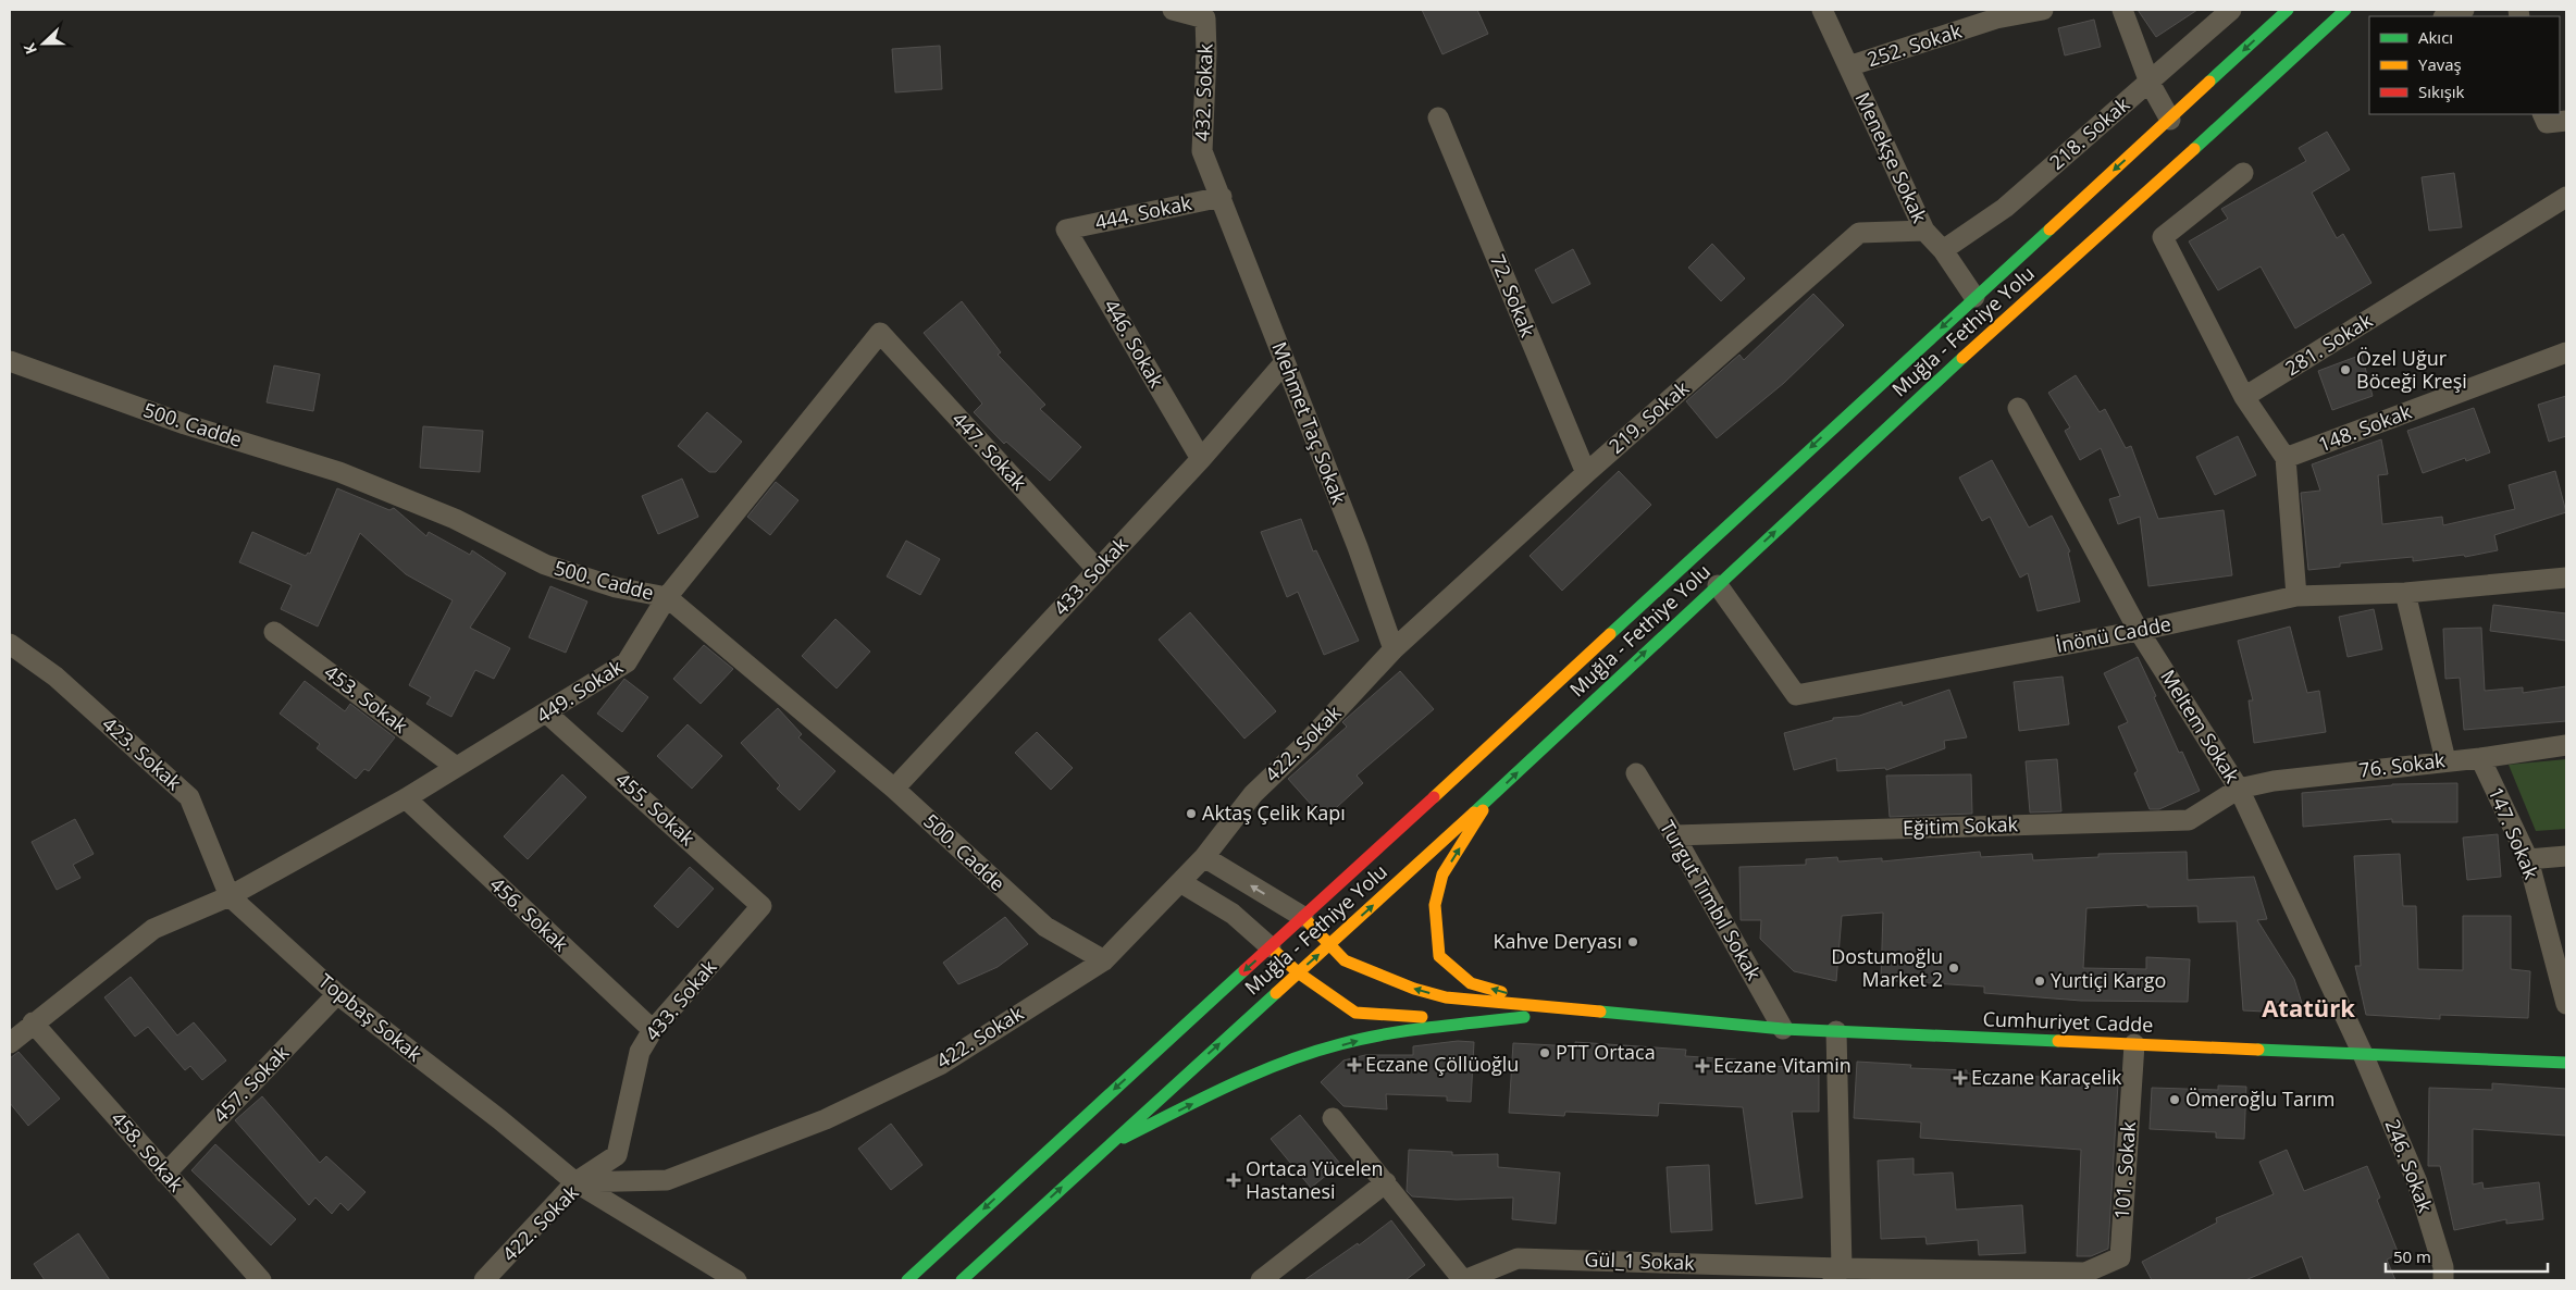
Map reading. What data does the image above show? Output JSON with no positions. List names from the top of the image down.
{
  "streets": {
    "main road": ["Muğla - Fethiye Yolu", "Cumhuriyet Cadde"],
    "street": [
      "252. Sokak",
      "432. Sokak",
      "218. Sokak",
      "Menekşe Sokak",
      "444. Sokak",
      "72. Sokak",
      "446. Sokak",
      "281. Sokak",
      "219. Sokak",
      "Mehmet Taç Sokak",
      "500. Cadde",
      "148. Sokak",
      "447. Sokak",
      "433. Sokak",
      "İnönü Cadde",
      "449. Sokak",
      "453. Sokak",
      "Meltem Sokak",
      "422. Sokak",
      "423. Sokak",
      "76. Sokak",
      "455. Sokak",
      "Eğitim Sokak",
      "147. Sokak",
      "Turgut Tımbıl Sokak",
      "456. Sokak",
      "Topbaş Sokak",
      "457. Sokak",
      "458. Sokak",
      "246. Sokak",
      "101. Sokak",
      "Gül_1 Sokak"
    ]
  },
  "crossings": [
    ["252. Sokak", "Menekşe Sokak"],
    ["432. Sokak", "444. Sokak"],
    ["432. Sokak", "Mehmet Taç Sokak"],
    ["218. Sokak", "Menekşe Sokak"],
    ["Menekşe Sokak", "Muğla - Fethiye Yolu"],
    ["Menekşe Sokak", "219. Sokak"],
    ["444. Sokak", "446. Sokak"],
    ["444. Sokak", "Mehmet Taç Sokak"],
    ["72. Sokak", "219. Sokak"],
    ["Muğla - Fethiye Yolu", "İnönü Cadde"],
    ["446. Sokak", "433. Sokak"],
    ["219. Sokak", "Mehmet Taç Sokak"],
    ["219. Sokak", "422. Sokak"],
    ["Mehmet Taç Sokak", "433. Sokak"],
    ["Mehmet Taç Sokak", "422. Sokak"],
    ["500. Cadde", "433. Sokak"],
    ["500. Cadde", "449. Sokak"],
    ["500. Cadde", "422. Sokak"],
    ["447. Sokak", "433. Sokak"],
    ["447. Sokak", "449. Sokak"],
    ["433. Sokak", "422. Sokak"],
    ["433. Sokak", "455. Sokak"],
    ["433. Sokak", "456. Sokak"],
    ["433. Sokak", "Topbaş Sokak"],
    ["İnönü Cadde", "Meltem Sokak"],
    ["449. Sokak", "453. Sokak"],
    ["449. Sokak", "423. Sokak"],
    ["449. Sokak", "455. Sokak"],
    ["449. Sokak", "456. Sokak"],
    ["449. Sokak", "Topbaş Sokak"],
    ["Meltem Sokak", "76. Sokak"],
    ["Meltem Sokak", "Eğitim Sokak"],
    ["Meltem Sokak", "Cumhuriyet Cadde"],
    ["Meltem Sokak", "246. Sokak"],
    ["422. Sokak", "Topbaş Sokak"],
    ["423. Sokak", "Topbaş Sokak"],
    ["76. Sokak", "Eğitim Sokak"],
    ["76. Sokak", "147. Sokak"],
    ["Eğitim Sokak", "Turgut Tımbıl Sokak"],
    ["Turgut Tımbıl Sokak", "Cumhuriyet Cadde"],
    ["Topbaş Sokak", "457. Sokak"],
    ["Cumhuriyet Cadde", "246. Sokak"],
    ["Cumhuriyet Cadde", "101. Sokak"],
    ["457. Sokak", "458. Sokak"],
    ["101. Sokak", "Gül_1 Sokak"]
  ],
  "districts": ["Atatürk"],
  "places": {
    "other": [
      "Özel Uğur Böceği Kreşi",
      "Aktaş Çelik Kapı",
      "Kahve Deryası",
      "Dostumoğlu Market 2",
      "Yurtiçi Kargo",
      "PTT Ortaca",
      "Ömeroğlu Tarım"
    ],
    "health": [
      "Eczane Çöllüoğlu",
      "Eczane Vitamin",
      "Eczane Karaçelik",
      "Ortaca Yücelen Hastanesi"
    ]
  },
  "legend": ["Akıcı", "Yavaş", "Sıkışık"],
  "scale_bar": "50 m",
  "north": "left"
}
